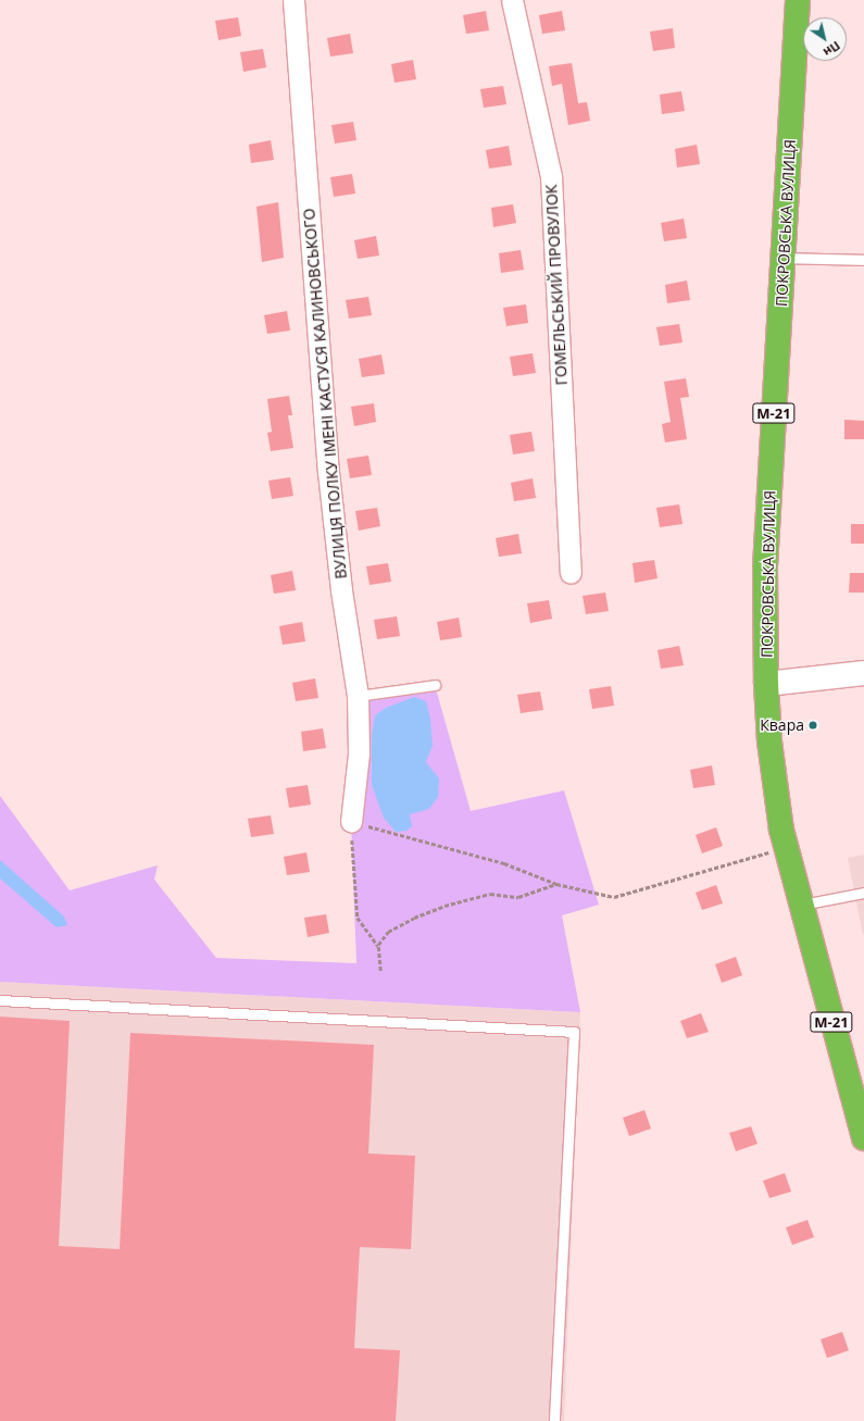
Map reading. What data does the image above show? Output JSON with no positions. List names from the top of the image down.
{
  "streets": {
    "highway": ["ПОКРОВСЬКА ВУЛИЦЯ", "М-21"],
    "street": ["ГОМЕЛЬСЬКИЙ ПРОВУЛОК", "ВУЛИЦЯ ПОЛКУ ІМЕНІ КАСТУСЯ КАЛИНОВСЬКОГО"]
  },
  "places": ["Квара"],
  "north": "bottom right"
}
